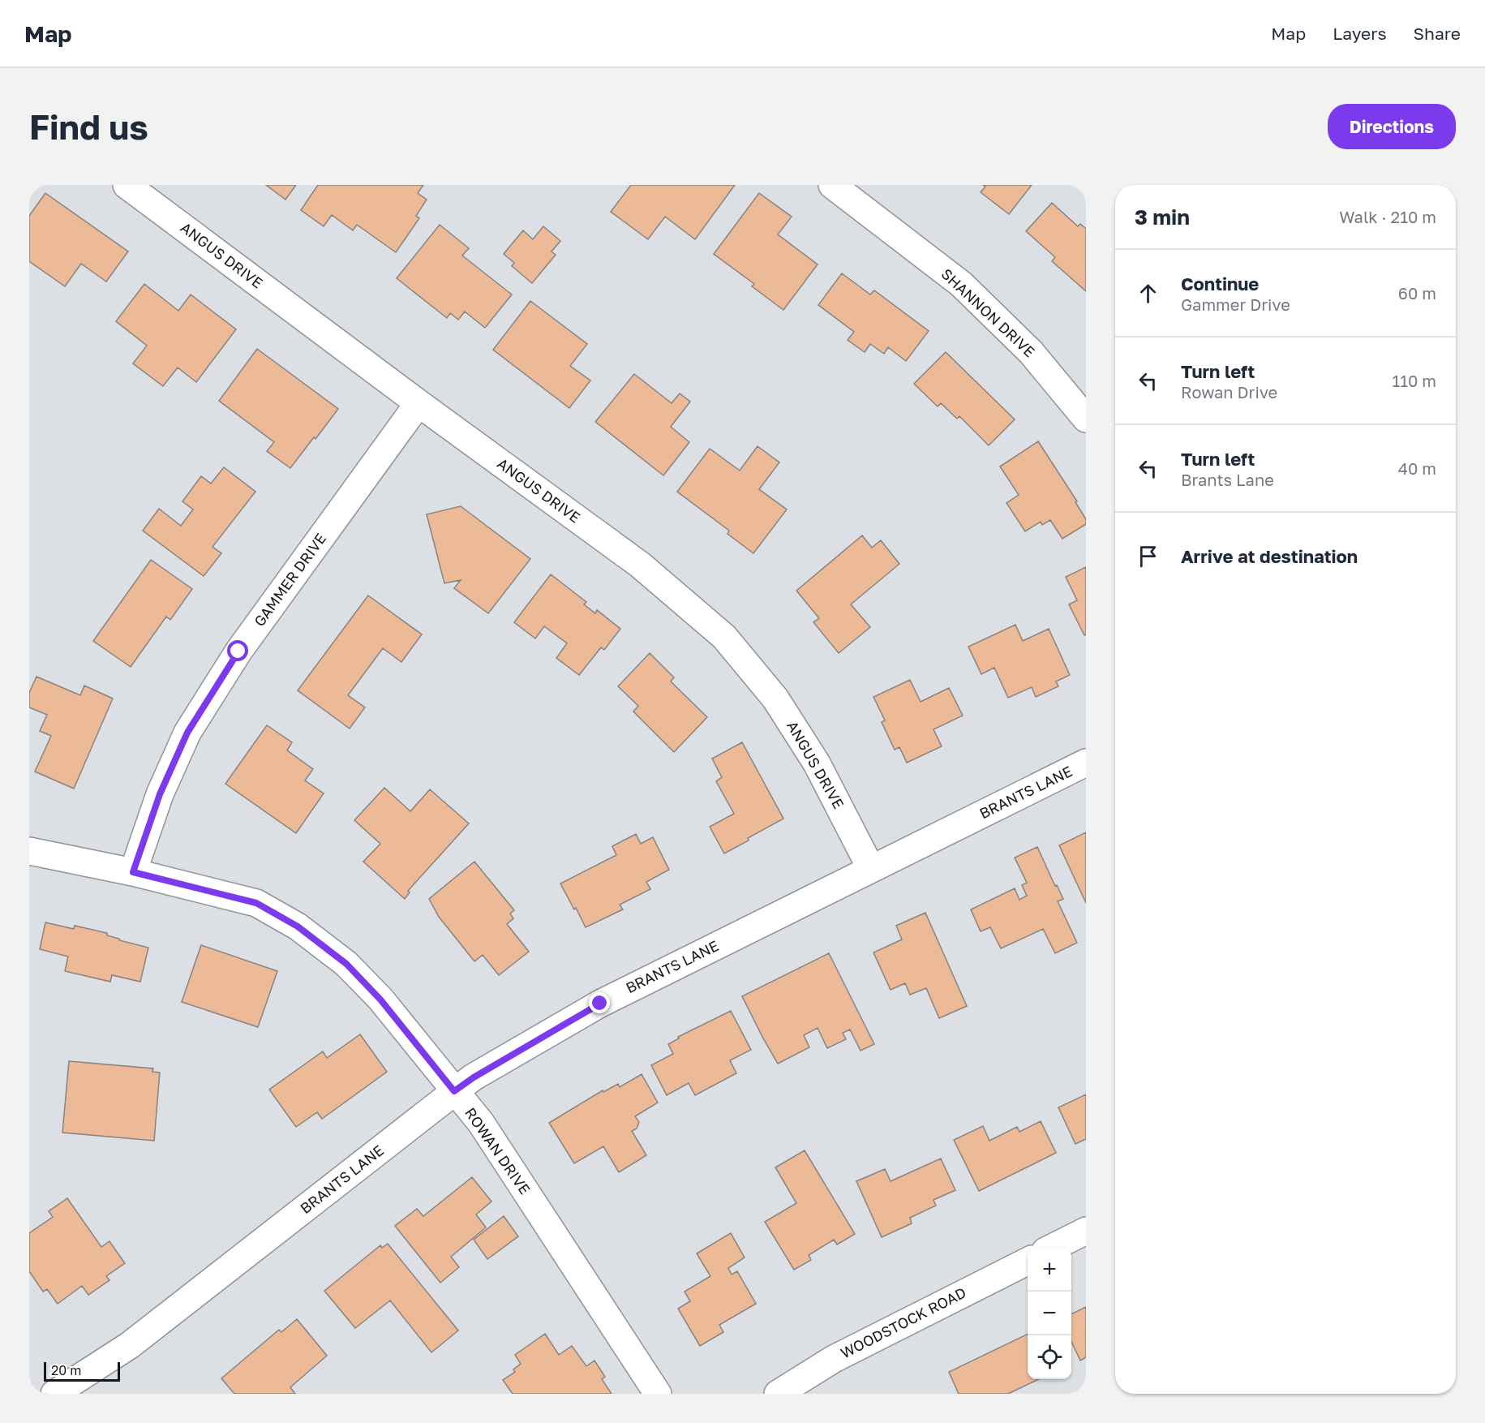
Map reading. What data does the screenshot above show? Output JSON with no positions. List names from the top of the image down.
{
  "streets": {
    "street": [
      "ANGUS DRIVE",
      "SHANNON DRIVE",
      "GAMMER DRIVE",
      "BRANTS LANE",
      "ROWAN DRIVE",
      "WOODSTOCK ROAD"
    ]
  },
  "crossings": [
    ["ANGUS DRIVE", "GAMMER DRIVE"],
    ["ANGUS DRIVE", "BRANTS LANE"],
    ["GAMMER DRIVE", "ROWAN DRIVE"],
    ["BRANTS LANE", "ROWAN DRIVE"]
  ],
  "scale_bar": "20 m",
  "page": {
    "header": "Map",
    "nav": ["Map", "Layers", "Share"],
    "buttons": "Directions",
    "title": "Find us",
    "heading": ["3 min", "Walk · 210 m"],
    "list": [
      ["Continue", "Gammer Drive", "60 m"],
      ["Turn left", "Rowan Drive", "110 m"],
      ["Turn left", "Brants Lane", "40 m"],
      "Arrive at destination"
    ],
    "map_buttons": ["+", "−"],
    "scale": "20 m"
  }
}
